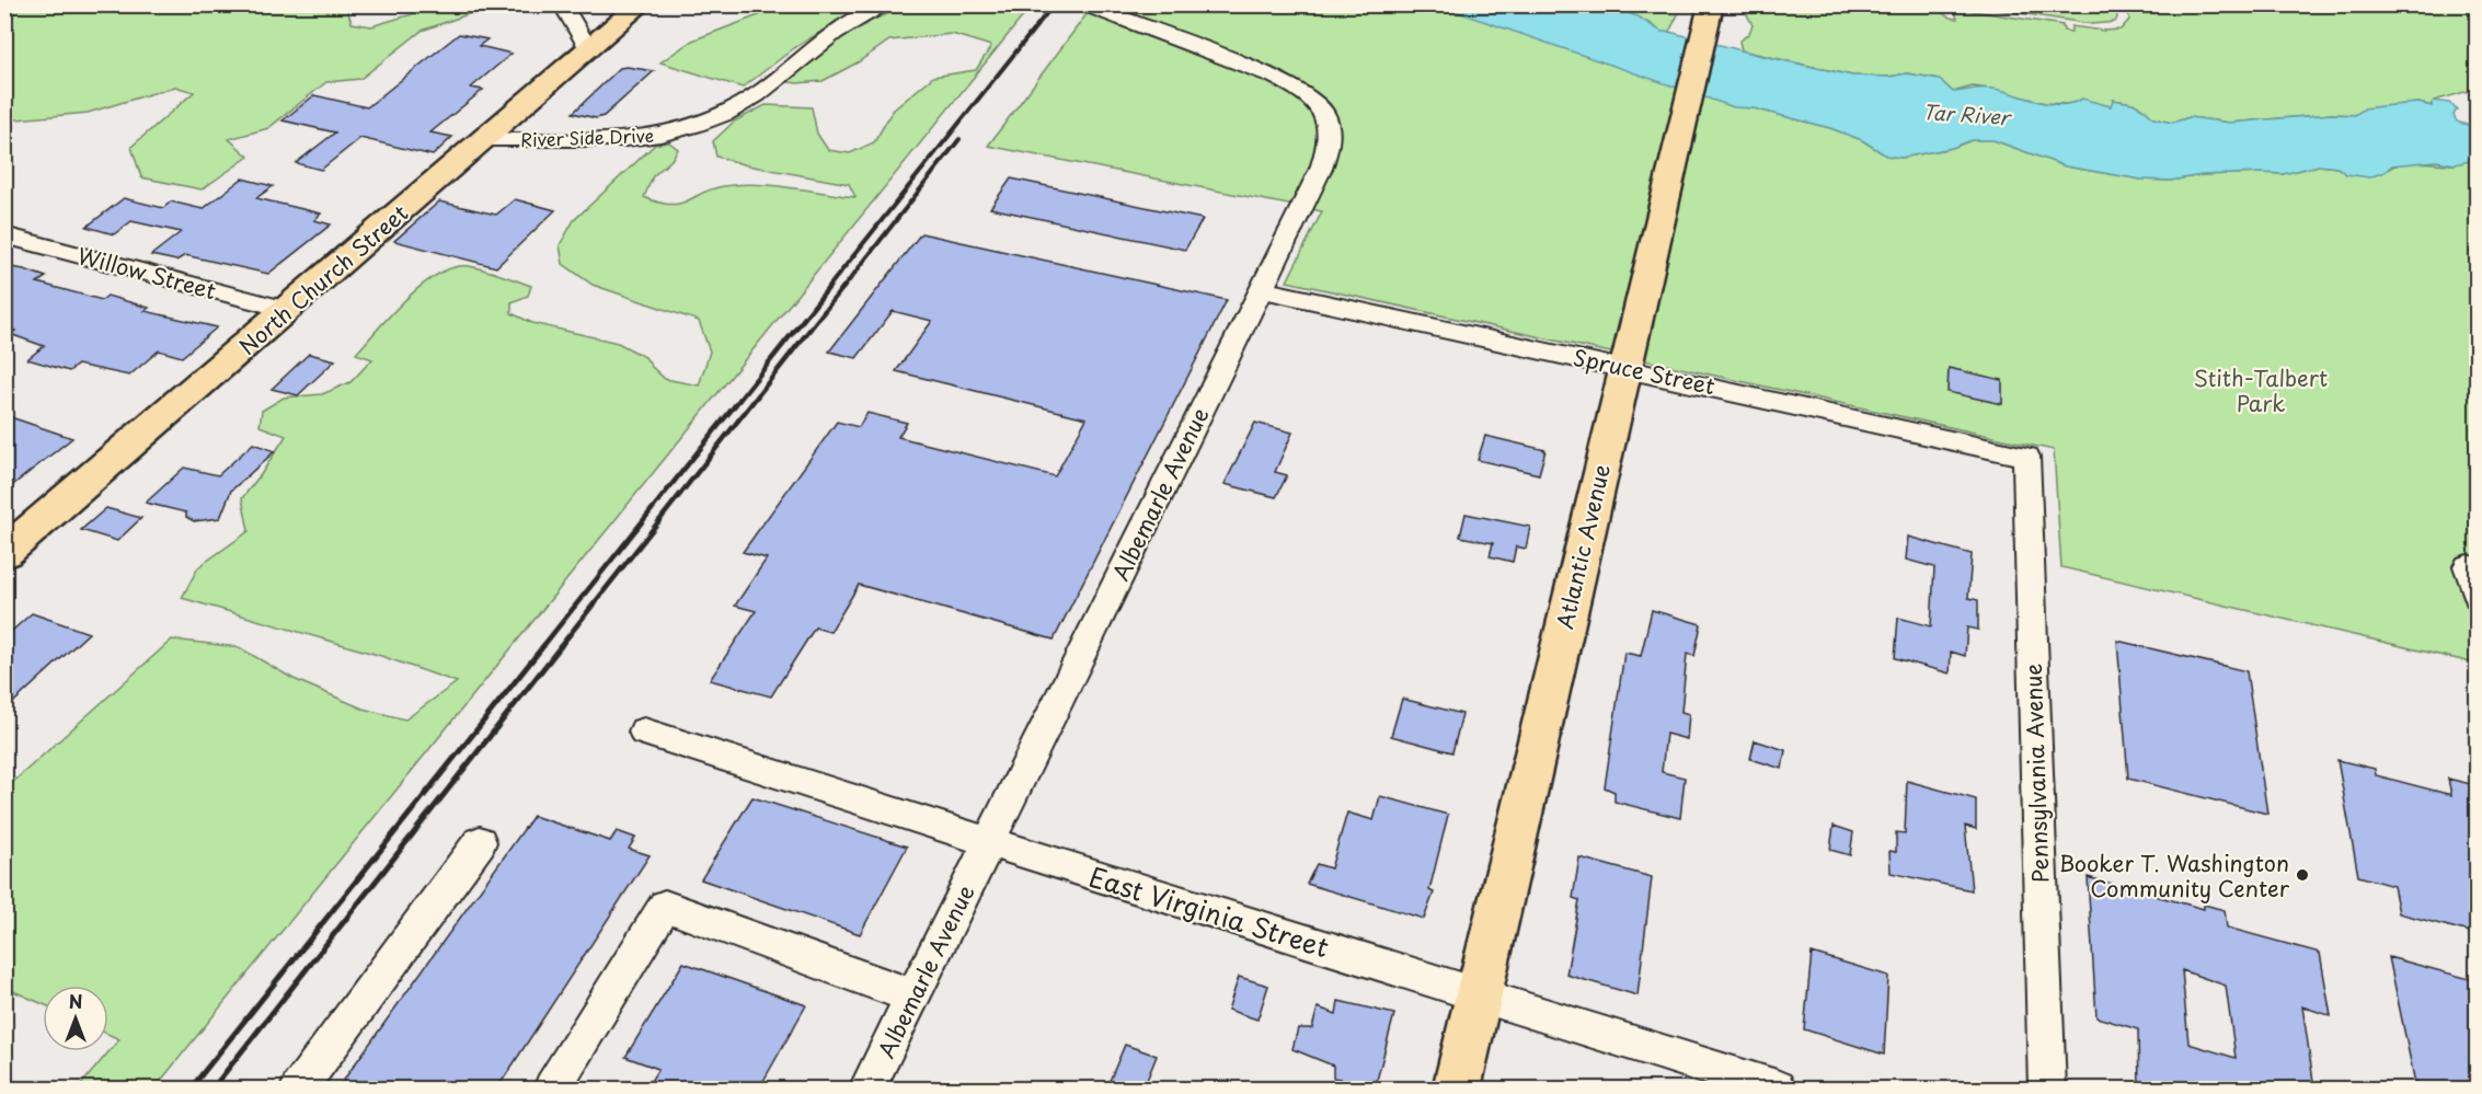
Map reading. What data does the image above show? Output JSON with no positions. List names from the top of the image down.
{
  "streets": {
    "main road": ["North Church Street", "Atlantic Avenue"],
    "street": [
      "River Side Drive",
      "Willow Street",
      "Spruce Street",
      "Albemarle Avenue",
      "Pennsylvania Avenue",
      "East Virginia Street"
    ]
  },
  "crossings": [
    ["River Side Drive", "North Church Street"],
    ["Willow Street", "North Church Street"],
    ["Spruce Street", "Albemarle Avenue"],
    ["Spruce Street", "Atlantic Avenue"],
    ["Spruce Street", "Pennsylvania Avenue"],
    ["Albemarle Avenue", "East Virginia Street"],
    ["Atlantic Avenue", "East Virginia Street"]
  ],
  "water": ["Tar River"],
  "parks": ["Stith-Talbert Park"],
  "places": ["Booker T. Washington Community Center"],
  "north": "top"
}
